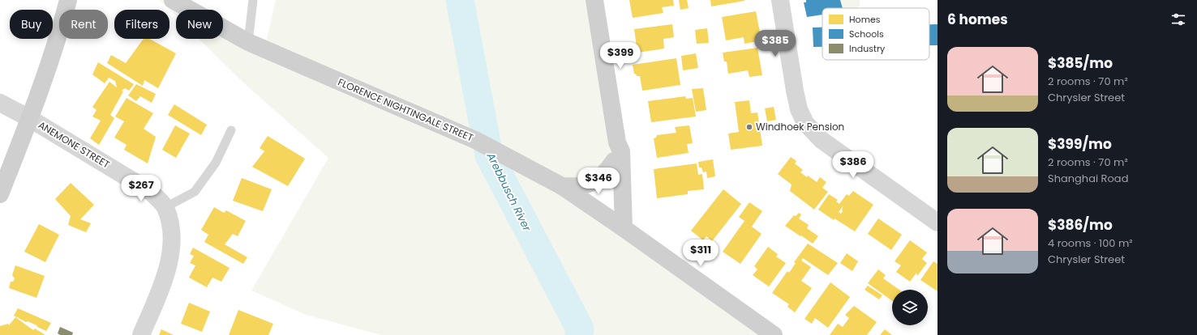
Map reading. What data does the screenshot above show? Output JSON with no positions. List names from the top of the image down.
{
  "streets": {
    "main road": ["FLORENCE NIGHTINGALE STREET"],
    "street": ["ANEMONE STREET"]
  },
  "water": ["Arebbusch River"],
  "places": ["Windhoek Pension"],
  "legend": ["Homes", "Schools", "Industry"],
  "page": {
    "heading": "6 homes",
    "chip": [
      "Buy",
      "Rent",
      "Filters",
      "New"
    ],
    "price": [
      "$385",
      "$399",
      "$386",
      "$346",
      "$267",
      "$311"
    ],
    "list": [
      {
        "name": "$385/mo",
        "note": "2 rooms · 70 m² · Chrysler Street"
      },
      {
        "name": "$399/mo",
        "note": "2 rooms · 70 m² · Shanghai Road"
      },
      {
        "name": "$386/mo",
        "note": "4 rooms · 100 m² · Chrysler Street"
      }
    ]
  }
}
